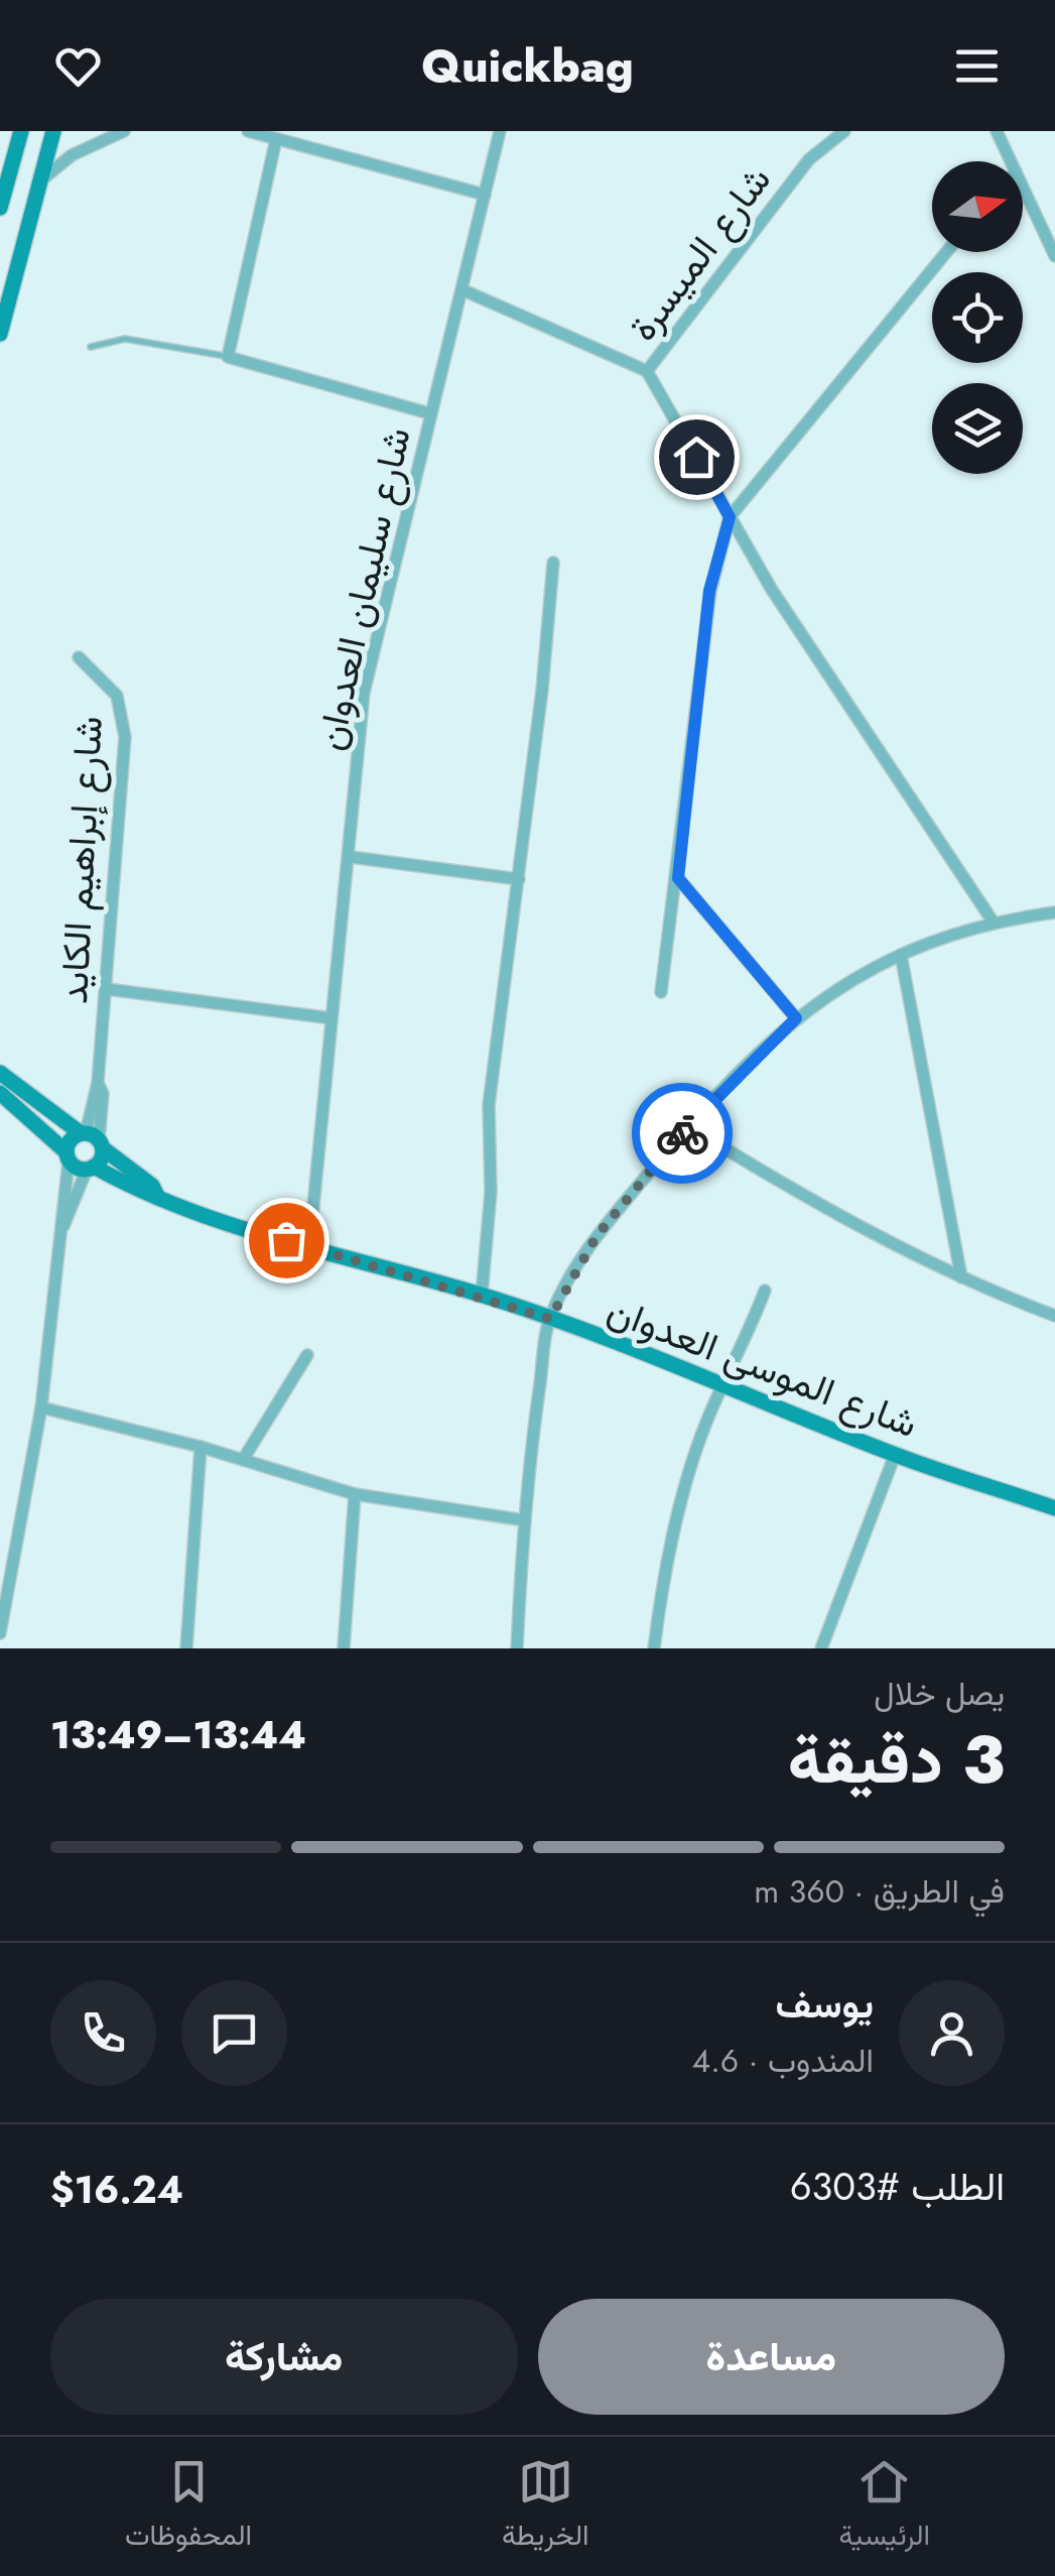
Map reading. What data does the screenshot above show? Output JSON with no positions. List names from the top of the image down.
{
  "streets": {
    "street": [
      "شارع الميسرة",
      "شارع سليمان العدوان",
      "شارع إبراهيم الكايد",
      "شارع الموسى العدوان"
    ]
  },
  "crossings": [
    ["شارع سليمان العدوان", "شارع الموسى العدوان"],
    ["شارع إبراهيم الكايد", "شارع الموسى العدوان"]
  ],
  "north": "right",
  "page": {
    "header": "Quickbag",
    "heading": ["3 دقيقة", "يصل خلال", "13:44–13:49"],
    "panel": [
      "يوسف",
      "المندوب · 4.6",
      "الطلب #6303",
      "$16.24"
    ],
    "bar": "في الطريق · 360 m",
    "buttons": ["مساعدة", "مشاركة"],
    "tabs": ["الرئيسية", "الخريطة", "المحفوظات"]
  }
}
